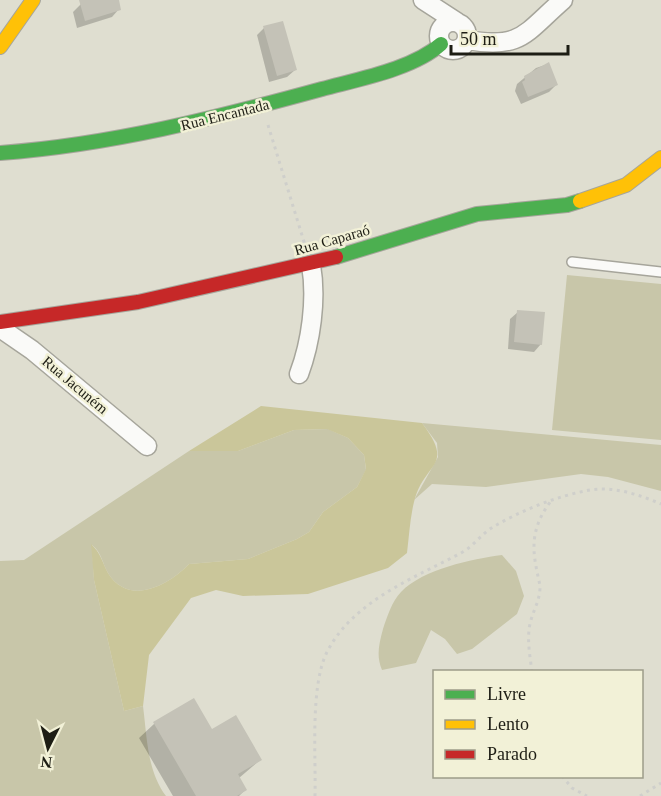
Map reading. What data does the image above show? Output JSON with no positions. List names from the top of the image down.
{
  "streets": {
    "street": ["Rua Encantada", "Rua Caparaó", "Rua Jacuném"]
  },
  "legend": ["Livre", "Lento", "Parado"],
  "scale_bar": "50 m",
  "north": "bottom"
}
